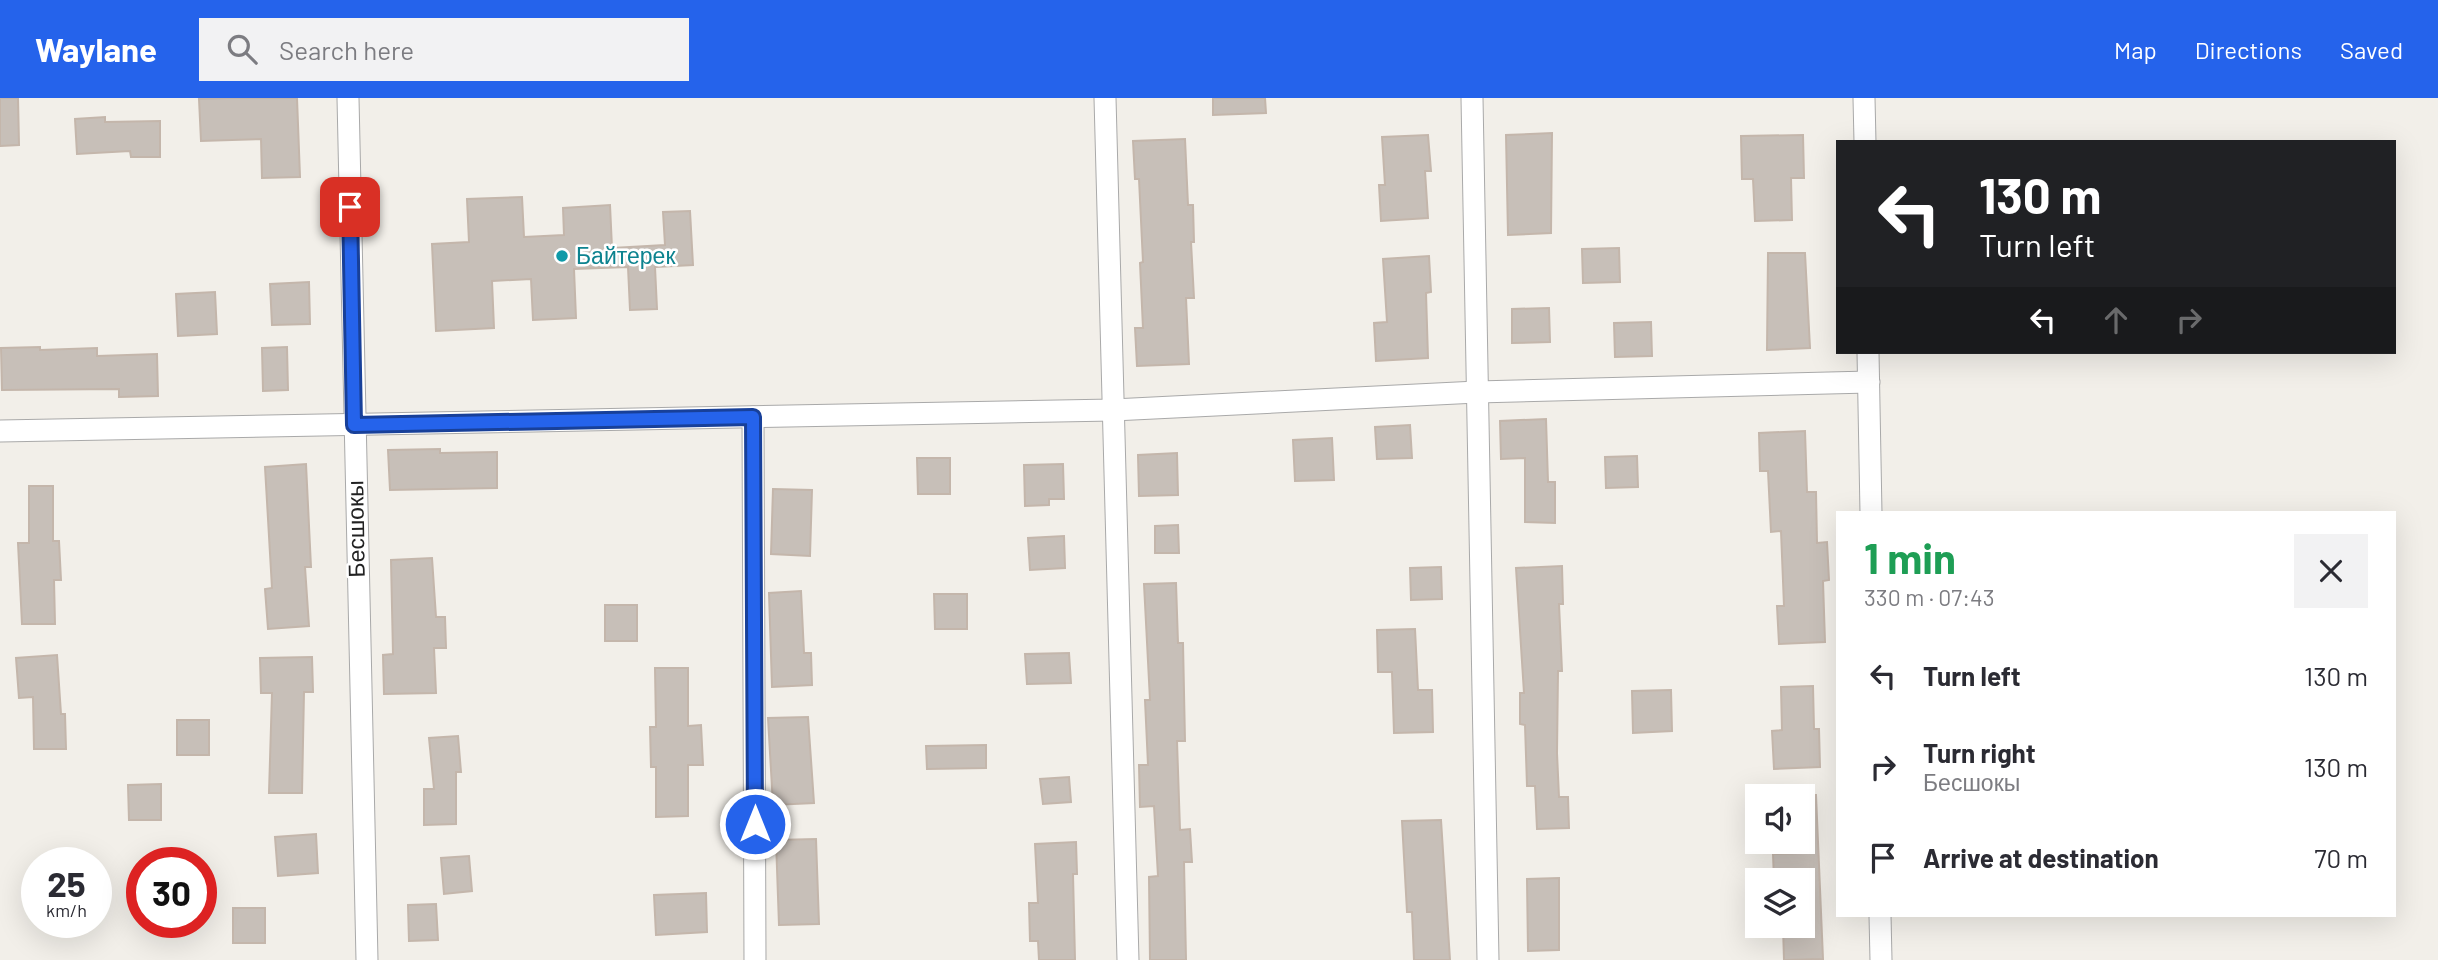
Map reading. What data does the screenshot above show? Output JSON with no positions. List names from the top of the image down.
{
  "streets": {
    "street": ["Бесшокы"]
  },
  "places": ["Байтерек"],
  "page": {
    "header": "Waylane",
    "search": "Search here",
    "nav": ["Map", "Directions", "Saved"],
    "turn": ["130 m", "Turn left"],
    "heading": ["1 min", "330 m · 07:43"],
    "list": [
      {
        "name": "Turn left",
        "value": "130 m"
      },
      {
        "name": "Turn right",
        "note": "Бесшокы",
        "value": "130 m"
      },
      {
        "name": "Arrive at destination",
        "value": "70 m"
      }
    ],
    "speed": "25 km/h",
    "limit": "30"
  }
}
